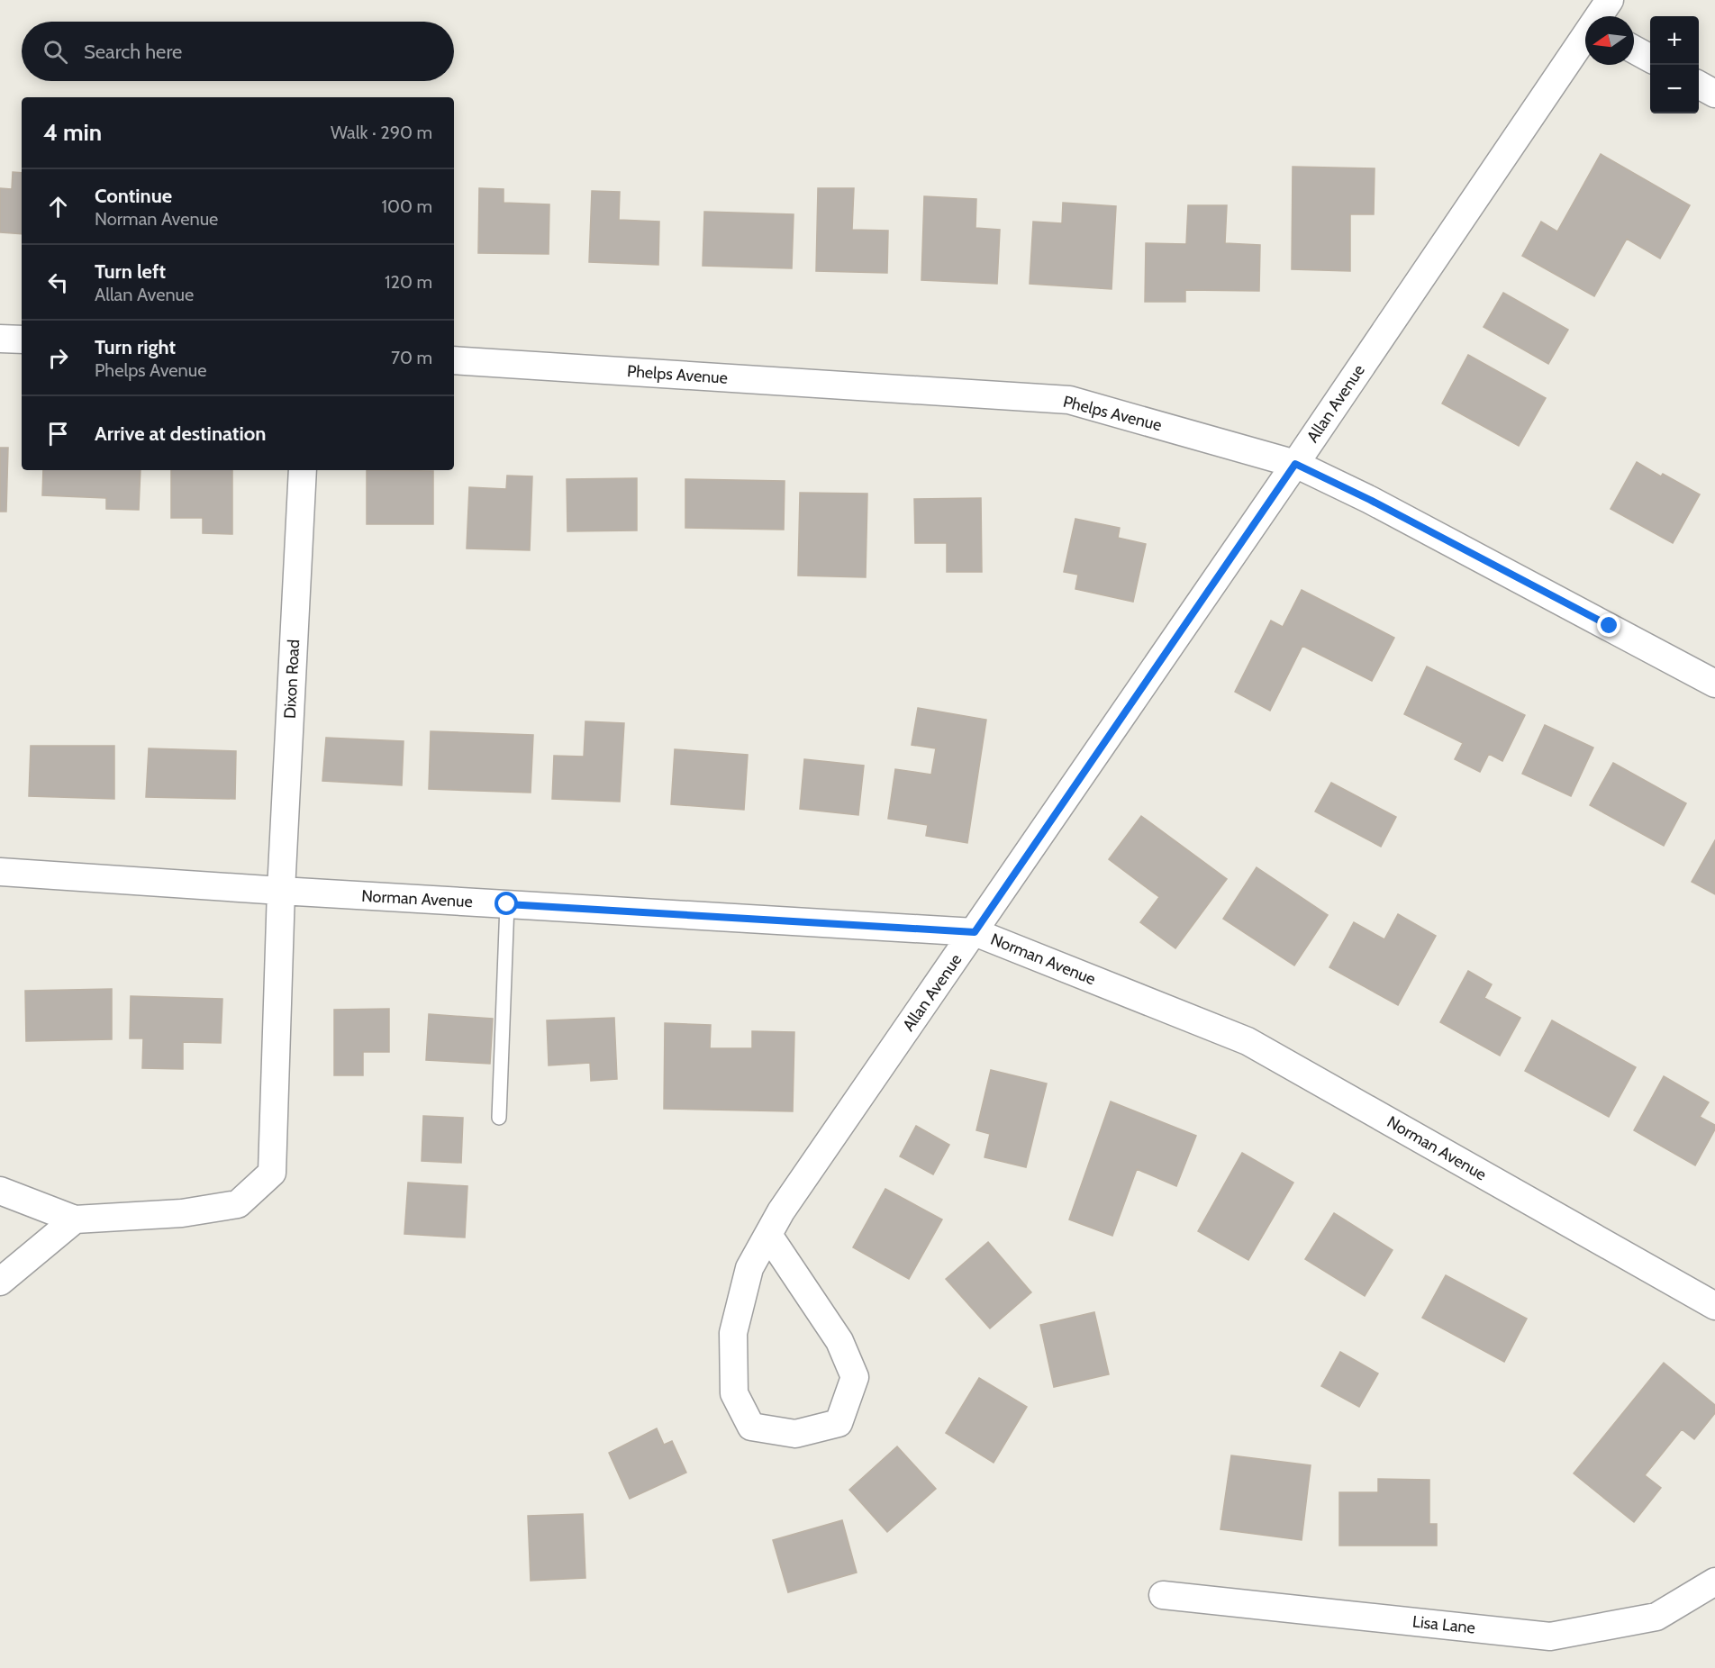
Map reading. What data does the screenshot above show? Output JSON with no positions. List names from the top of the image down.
{
  "streets": {
    "street": [
      "Phelps Avenue",
      "Allan Avenue",
      "Dixon Road",
      "Norman Avenue",
      "Lisa Lane"
    ]
  },
  "crossings": [
    ["Phelps Avenue", "Allan Avenue"],
    ["Allan Avenue", "Norman Avenue"],
    ["Dixon Road", "Norman Avenue"]
  ],
  "north": "left",
  "page": {
    "map_buttons": ["+", "−"],
    "search": "Search here",
    "heading": ["4 min", "Walk · 290 m"],
    "list": [
      ["Continue", "Norman Avenue", "100 m"],
      ["Turn left", "Allan Avenue", "120 m"],
      ["Turn right", "Phelps Avenue", "70 m"],
      "Arrive at destination"
    ]
  }
}
